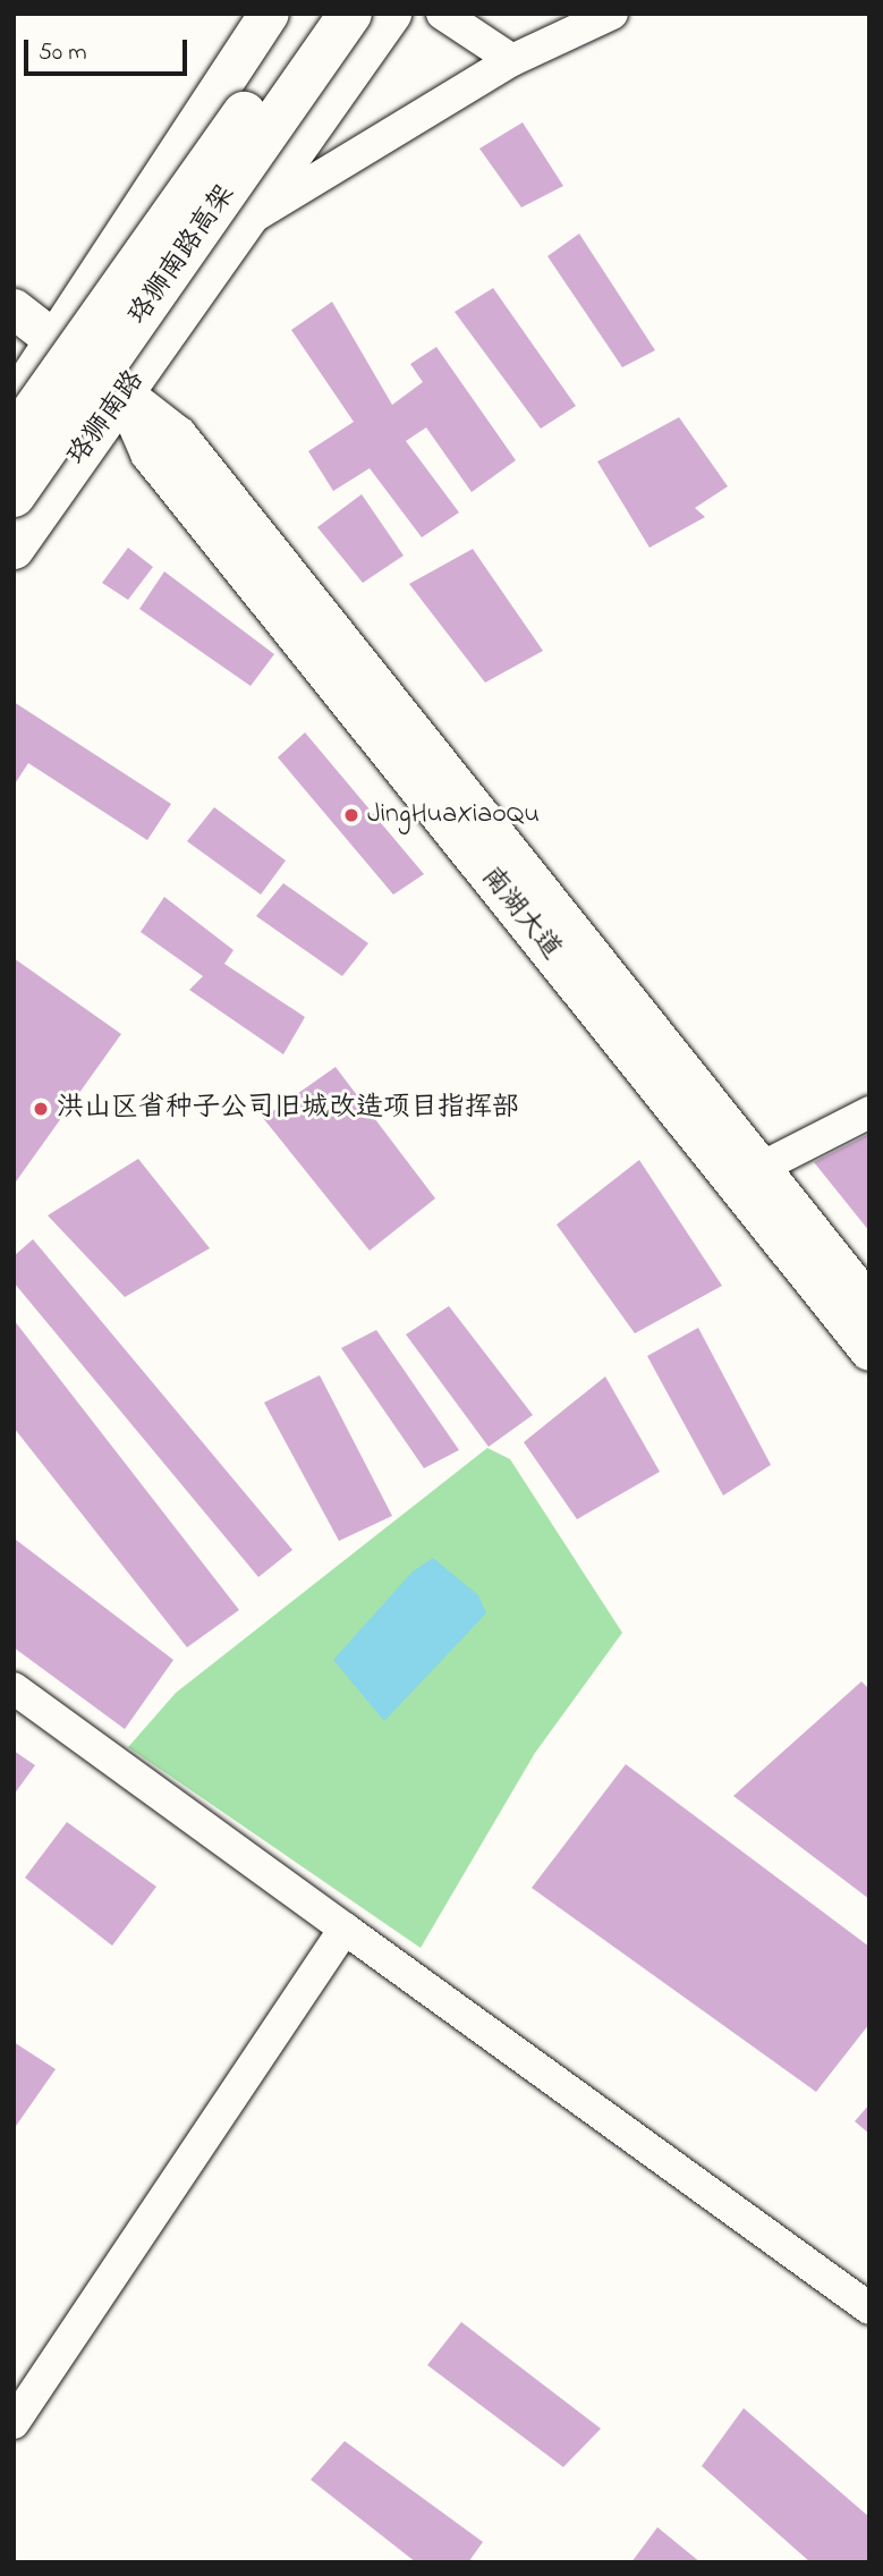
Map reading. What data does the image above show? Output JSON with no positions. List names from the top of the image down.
{
  "streets": {
    "highway": ["珞狮南路高架"],
    "main road": ["珞狮南路", "南湖大道"]
  },
  "crossings": [
    ["珞狮南路", "南湖大道"]
  ],
  "places": ["JingHuaXiaoQu", "洪山区省种子公司旧城改造项目指挥部"],
  "scale_bar": "50 m"
}
